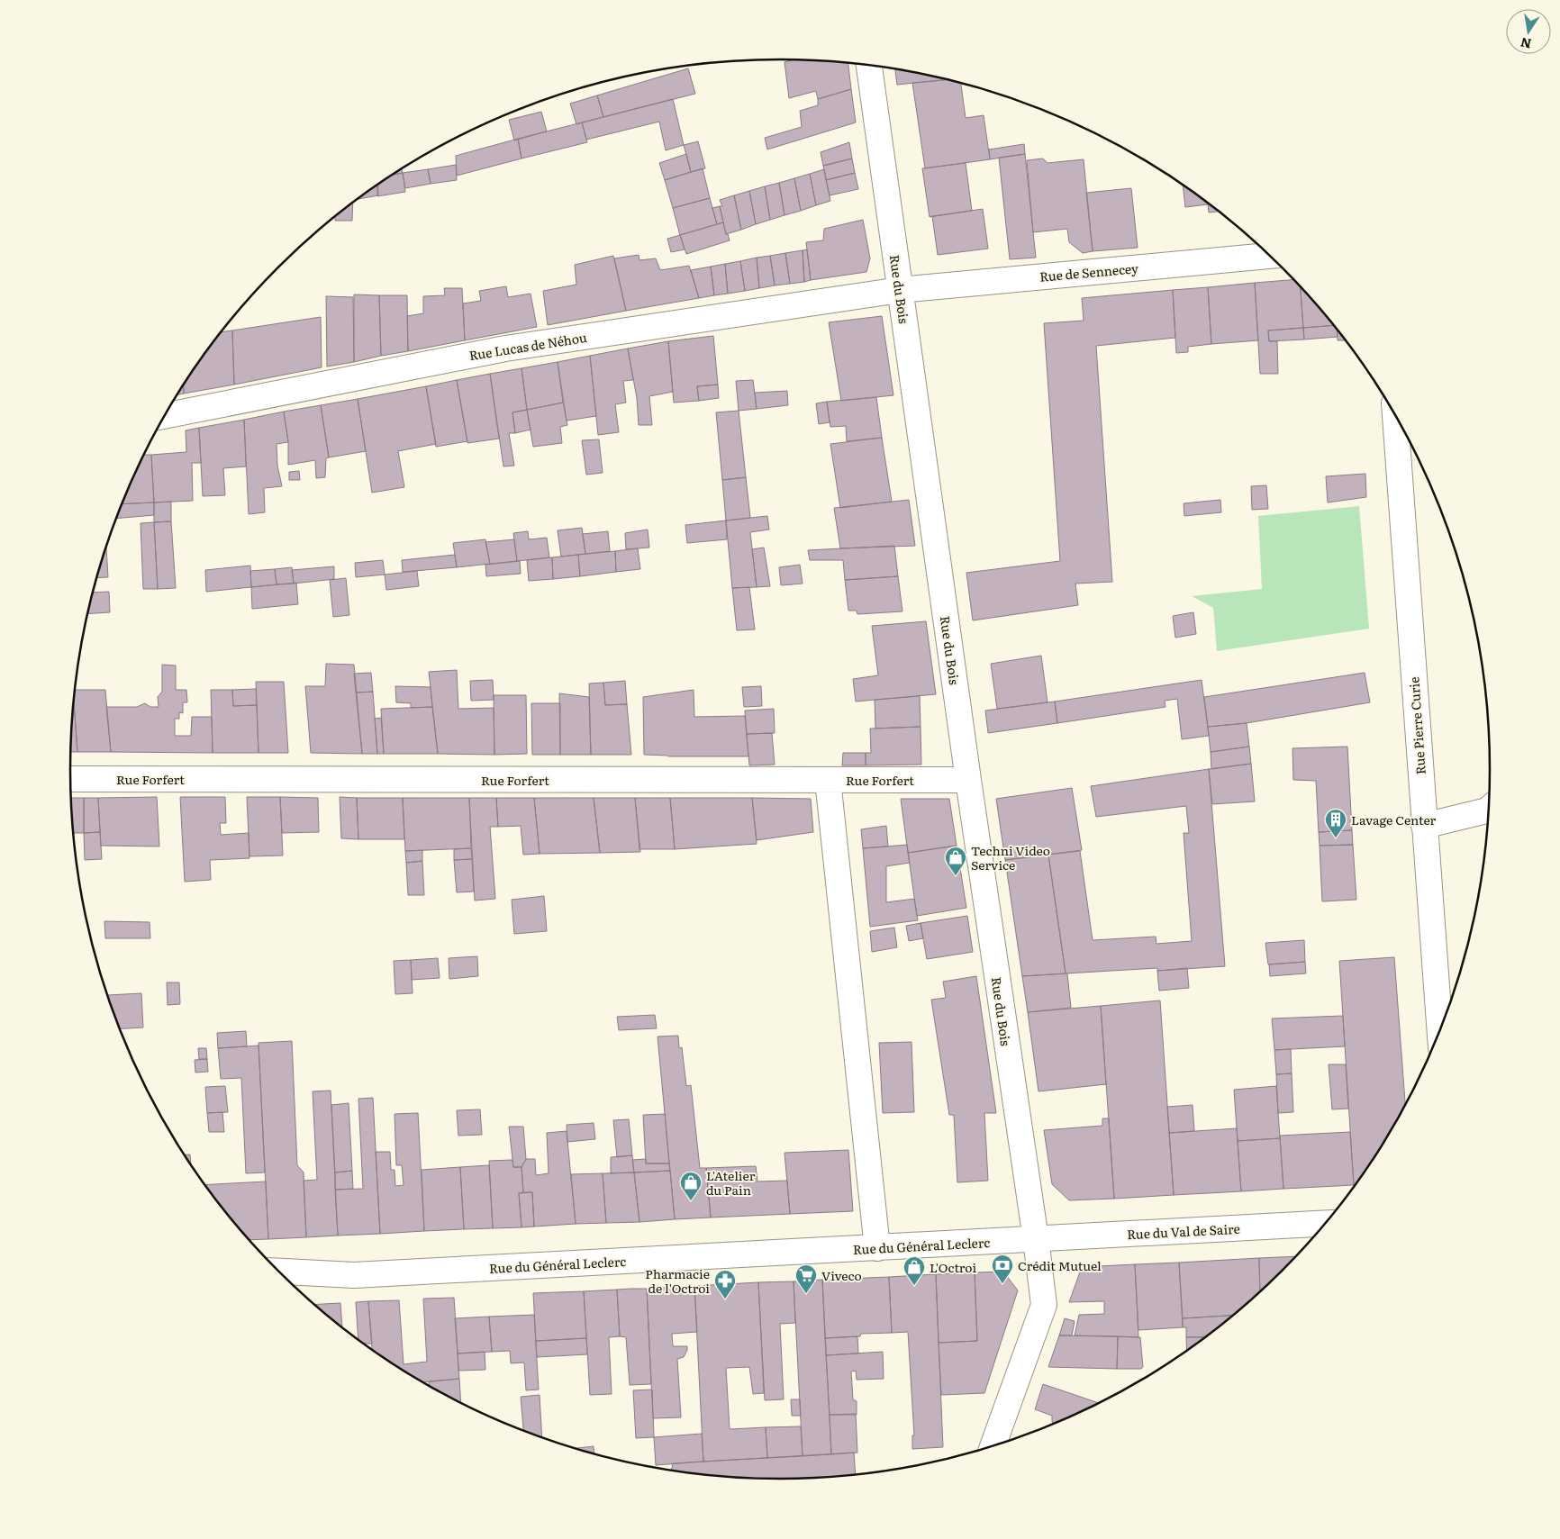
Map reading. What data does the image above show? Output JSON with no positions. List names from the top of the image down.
{
  "streets": {
    "street": [
      "Rue de Sennecey",
      "Rue du Bois",
      "Rue Lucas de Néhou",
      "Rue Pierre Curie",
      "Rue Forfert",
      "Rue du Val de Saire",
      "Rue du Général Leclerc"
    ]
  },
  "crossings": [
    ["Rue de Sennecey", "Rue du Bois"],
    ["Rue de Sennecey", "Rue Lucas de Néhou"],
    ["Rue du Bois", "Rue Lucas de Néhou"],
    ["Rue du Bois", "Rue Forfert"],
    ["Rue du Bois", "Rue du Val de Saire"],
    ["Rue du Bois", "Rue du Général Leclerc"],
    ["Rue du Val de Saire", "Rue du Général Leclerc"]
  ],
  "places": {
    "building": ["Lavage Center"],
    "shop": ["Techni Video Service", "L'Atelier du Pain", "L'Octroi"],
    "bank": ["Crédit Mutuel"],
    "supermarket": ["Viveco"],
    "pharmacy": ["Pharmacie de l'Octroi"]
  },
  "north": "bottom"
}
